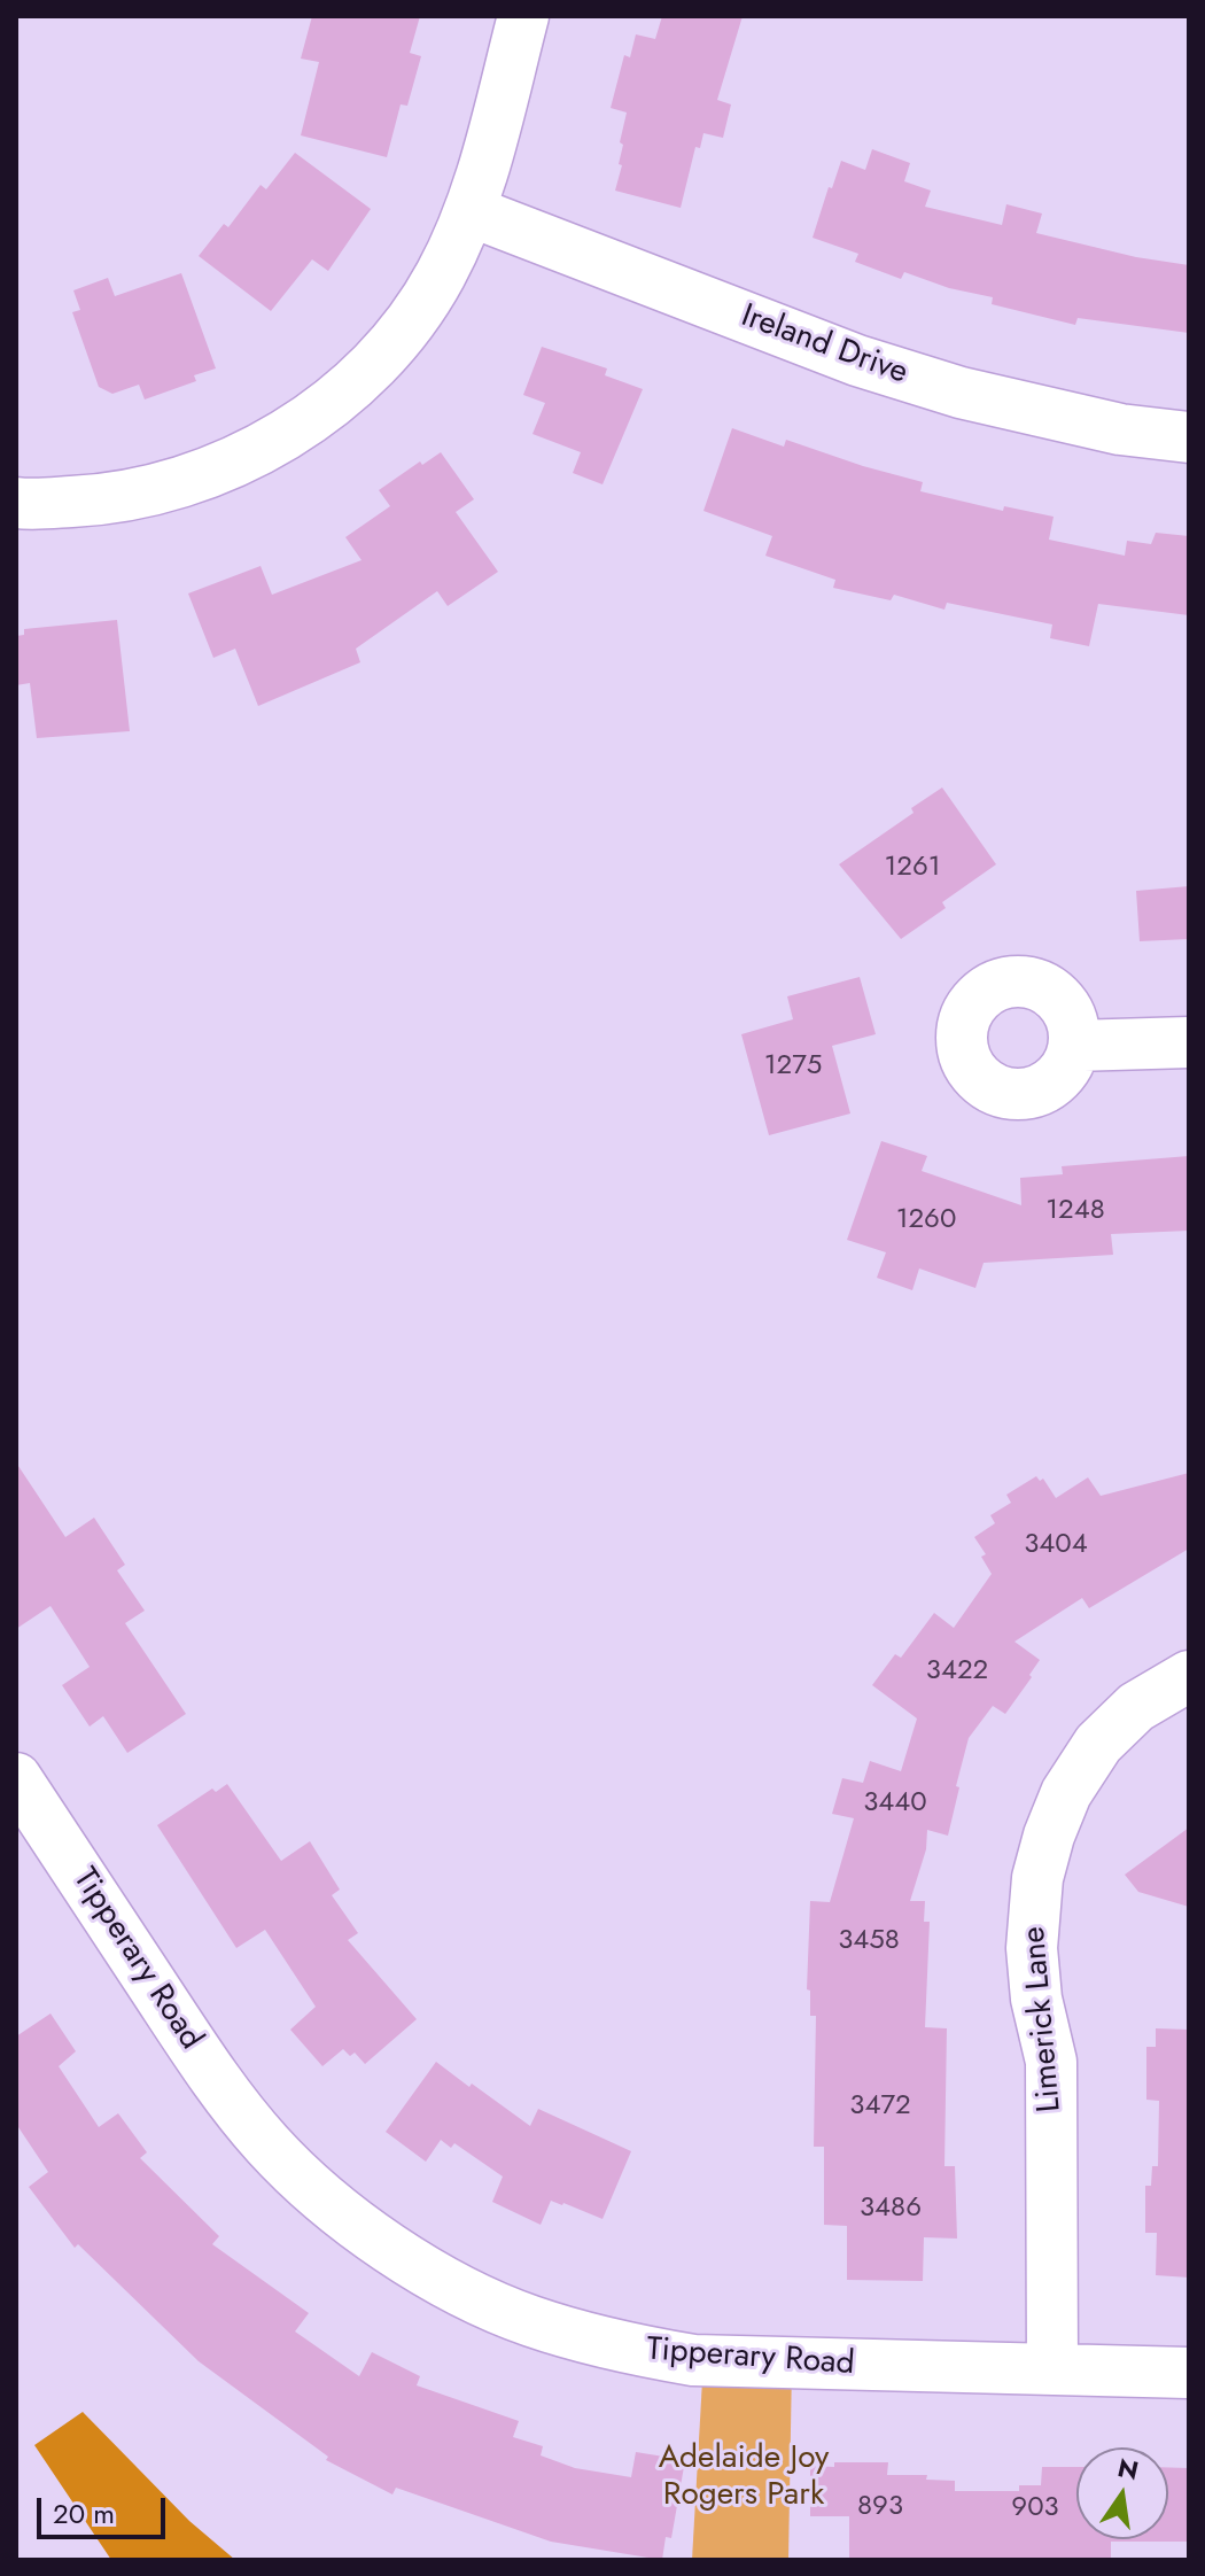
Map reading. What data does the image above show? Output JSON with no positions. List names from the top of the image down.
{
  "streets": {
    "street": ["Ireland Drive", "Tipperary Road", "Limerick Lane"]
  },
  "crossings": [
    ["Tipperary Road", "Limerick Lane"]
  ],
  "parks": ["Adelaide Joy Rogers Park"],
  "house_numbers": [
    "1261",
    "1275",
    "1248",
    "1260",
    "3404",
    "3422",
    "3440",
    "3458",
    "3472",
    "3486",
    "893",
    "903"
  ],
  "scale_bar": "20 m",
  "north": "top"
}
